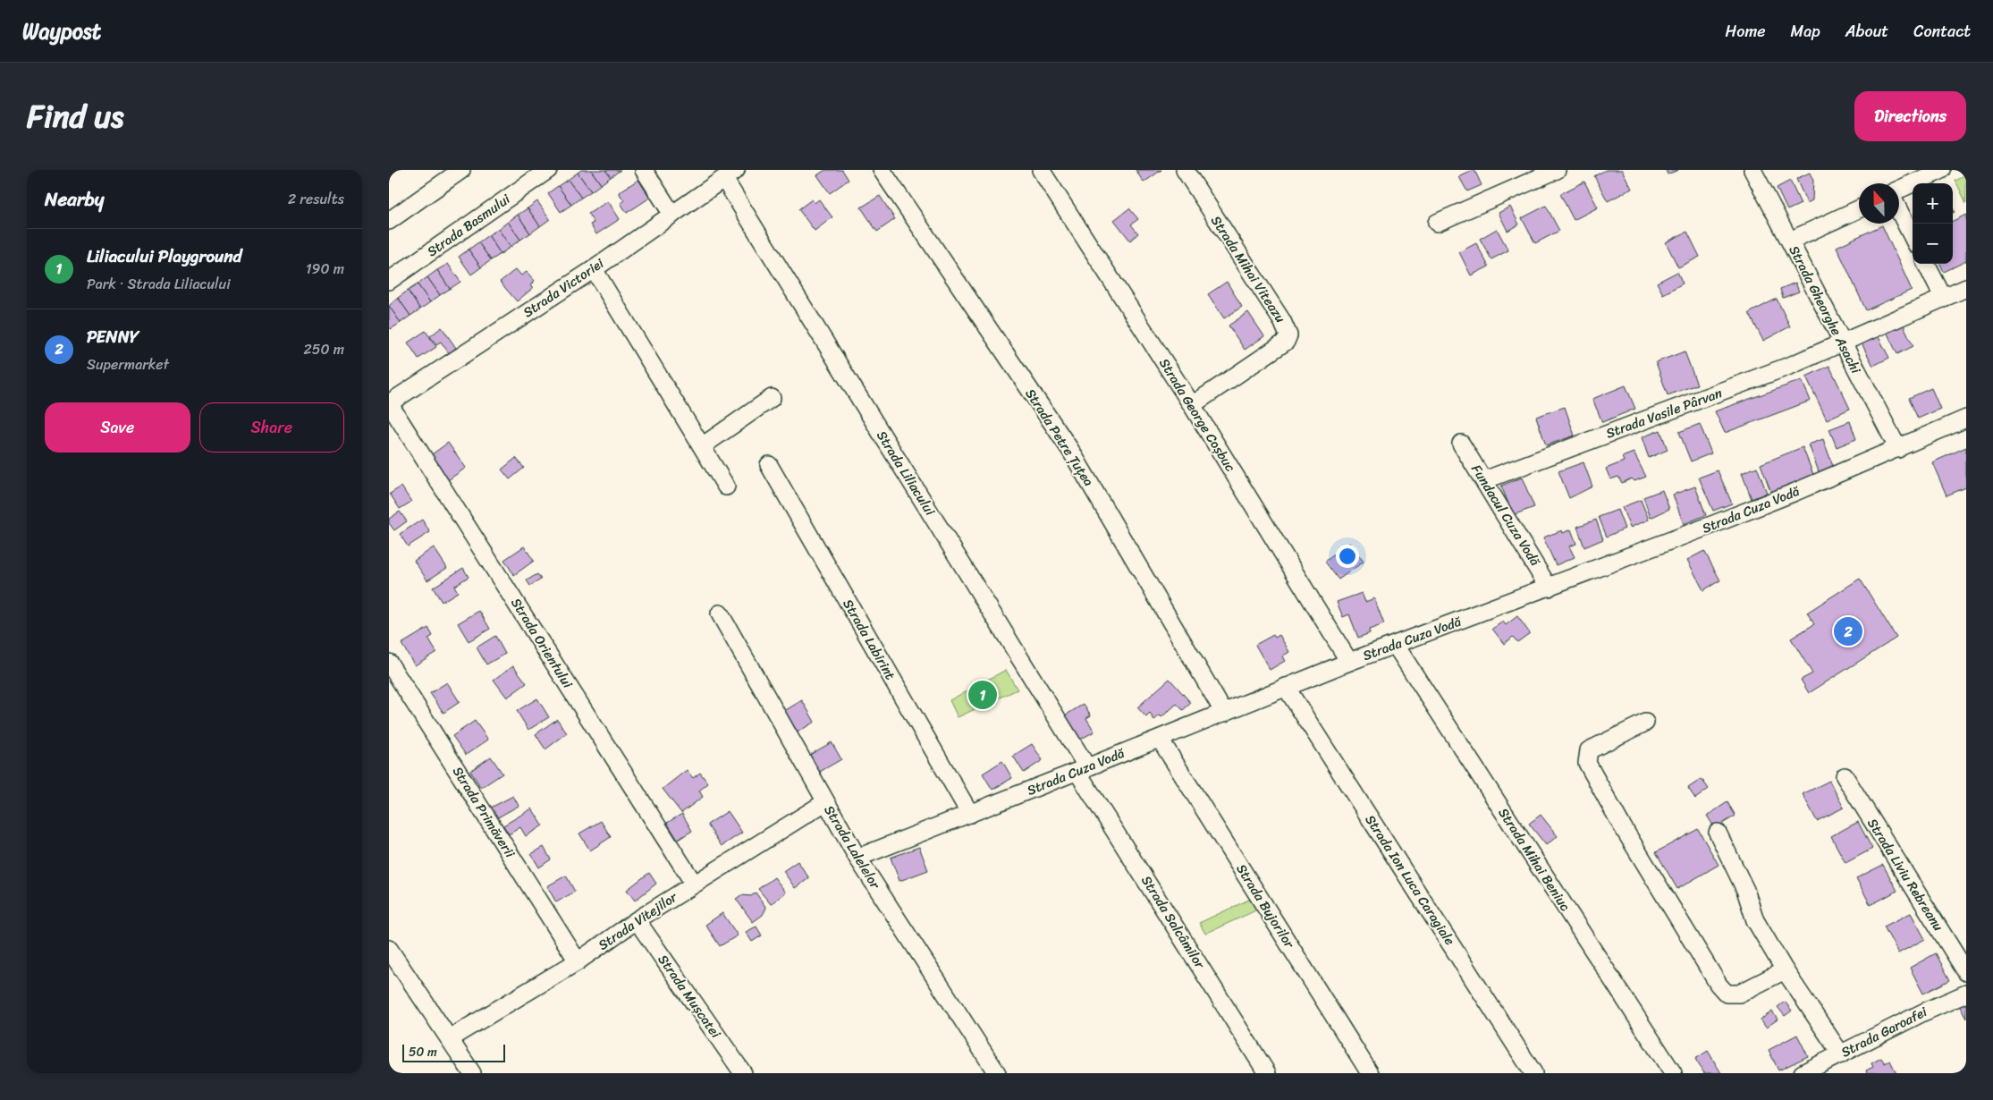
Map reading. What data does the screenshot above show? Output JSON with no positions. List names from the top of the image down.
{
  "streets": {
    "street": [
      "Strada Basmului",
      "Strada Mihai Viteazu",
      "Strada Victoriei",
      "Strada Gheorghe Asachi",
      "Strada Vasile Pârvan",
      "Strada George Coșbuc",
      "Strada Petre Țuțea",
      "Strada Liliacului",
      "Strada Cuza Vodă",
      "Fundacul Cuza Vodă",
      "Strada Labirint",
      "Strada Orientului",
      "Strada Primăverii",
      "Strada Lalelelor",
      "Strada Mihai Beniuc",
      "Strada Liviu Rebreanu",
      "Strada Ion Luca Caragiale",
      "Strada Bujorilor",
      "Strada Vitejilor",
      "Strada Salcâmilor",
      "Strada Mușcatei",
      "Strada Garoafei"
    ]
  },
  "crossings": [
    ["Strada Mihai Viteazu", "Strada George Coșbuc"],
    ["Strada Victoriei", "Strada Liliacului"],
    ["Strada Victoriei", "Strada Orientului"],
    ["Strada Gheorghe Asachi", "Strada Vasile Pârvan"],
    ["Strada Gheorghe Asachi", "Strada Cuza Vodă"],
    ["Strada Vasile Pârvan", "Fundacul Cuza Vodă"],
    ["Strada George Coșbuc", "Strada Cuza Vodă"],
    ["Strada Petre Țuțea", "Strada Cuza Vodă"],
    ["Strada Liliacului", "Strada Cuza Vodă"],
    ["Strada Liliacului", "Strada Salcâmilor"],
    ["Strada Cuza Vodă", "Fundacul Cuza Vodă"],
    ["Strada Cuza Vodă", "Strada Labirint"],
    ["Strada Cuza Vodă", "Strada Lalelelor"],
    ["Strada Cuza Vodă", "Strada Mihai Beniuc"],
    ["Strada Cuza Vodă", "Strada Ion Luca Caragiale"],
    ["Strada Cuza Vodă", "Strada Bujorilor"],
    ["Strada Cuza Vodă", "Strada Salcâmilor"],
    ["Strada Orientului", "Strada Vitejilor"],
    ["Strada Primăverii", "Strada Vitejilor"],
    ["Strada Lalelelor", "Strada Vitejilor"],
    ["Strada Vitejilor", "Strada Mușcatei"]
  ],
  "scale_bar": "50 m",
  "north": "top",
  "page": {
    "header": "Waypost",
    "nav": [
      "Home",
      "Map",
      "About",
      "Contact"
    ],
    "title": "Find us",
    "buttons": [
      "Directions",
      ["Save", "Share"]
    ],
    "heading": ["Nearby", "2 results"],
    "map_buttons": ["+", "−"],
    "list": [
      {
        "mark": "1",
        "name": "Liliacului Playground",
        "note": "Park · Strada Liliacului",
        "value": "190 m"
      },
      {
        "mark": "2",
        "name": "PENNY",
        "note": "Supermarket",
        "value": "250 m"
      }
    ],
    "pins": ["2", "1"],
    "scale": "50 m"
  }
}
